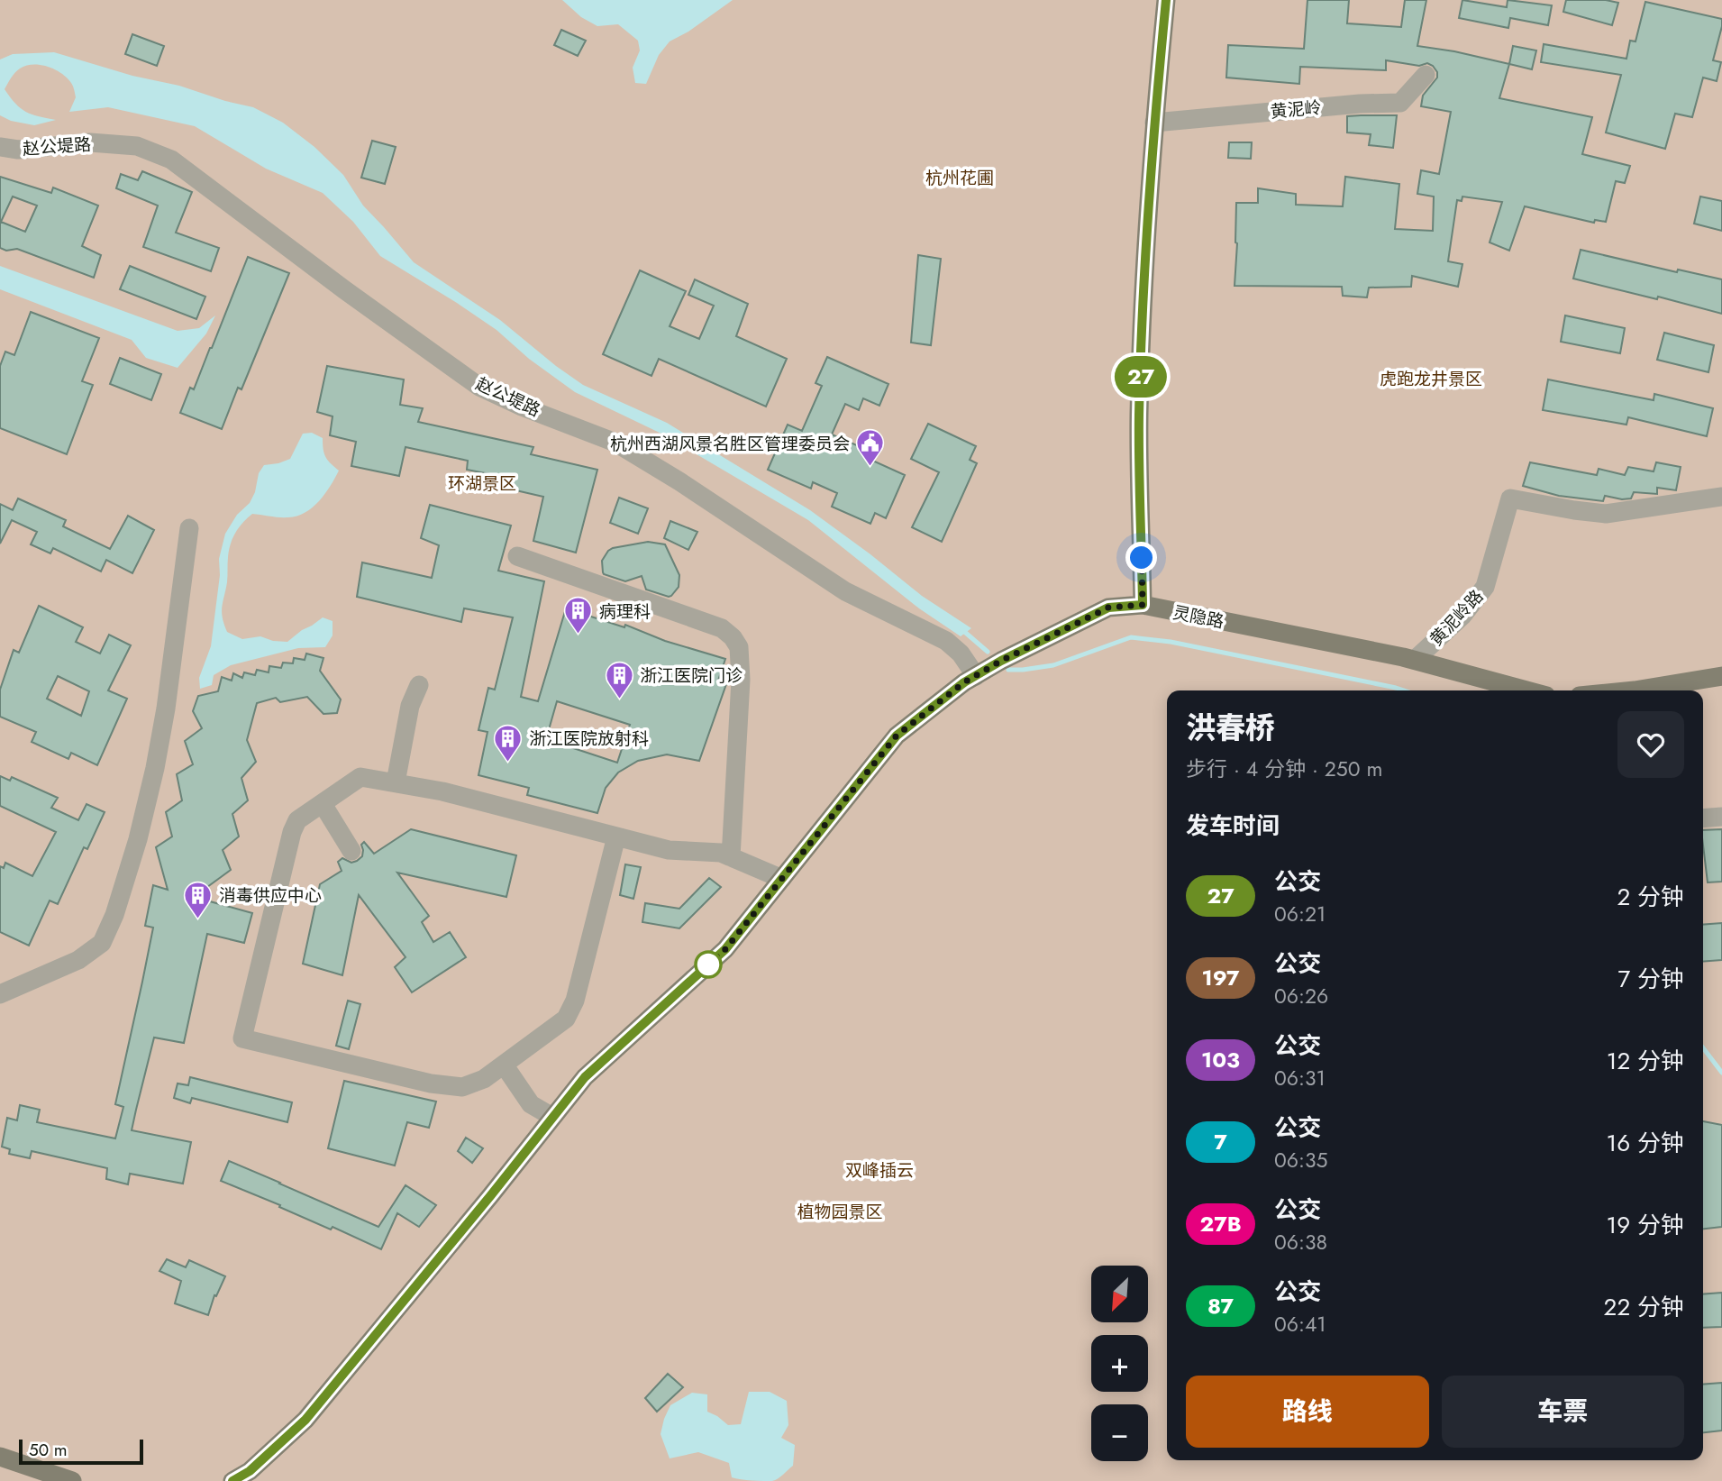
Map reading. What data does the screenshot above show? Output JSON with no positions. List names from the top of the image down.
{
  "streets": {
    "main road": ["灵隐路"],
    "street": ["黄泥岭", "赵公堤路", "黄泥岭路"]
  },
  "crossings": [
    ["赵公堤路", "灵隐路"],
    ["灵隐路", "黄泥岭路"]
  ],
  "parks": [
    "杭州花圃",
    "虎跑龙井景区",
    "环湖景区",
    "双峰插云",
    "植物园景区"
  ],
  "places": {
    "public building": ["杭州西湖风景名胜区管理委员会"],
    "building": [
      "病理科",
      "浙江医院门诊",
      "浙江医院放射科",
      "消毒供应中心"
    ]
  },
  "lines": ["bus line 27"],
  "scale_bar": "50 m",
  "north": "bottom left",
  "page": {
    "on_map": "27",
    "heading": [
      ["洪春桥", "步行 · 4 分钟 · 250 m"],
      "发车时间"
    ],
    "list": [
      {
        "mark": "27",
        "name": "公交",
        "note": "06:21",
        "value": "2 分钟"
      },
      {
        "mark": "197",
        "name": "公交",
        "note": "06:26",
        "value": "7 分钟"
      },
      {
        "mark": "103",
        "name": "公交",
        "note": "06:31",
        "value": "12 分钟"
      },
      {
        "mark": "7",
        "name": "公交",
        "note": "06:35",
        "value": "16 分钟"
      },
      {
        "mark": "27B",
        "name": "公交",
        "note": "06:38",
        "value": "19 分钟"
      },
      {
        "mark": "87",
        "name": "公交",
        "note": "06:41",
        "value": "22 分钟"
      }
    ],
    "map_buttons": ["+", "−"],
    "buttons": ["路线", "车票"],
    "scale": "50 m"
  }
}
